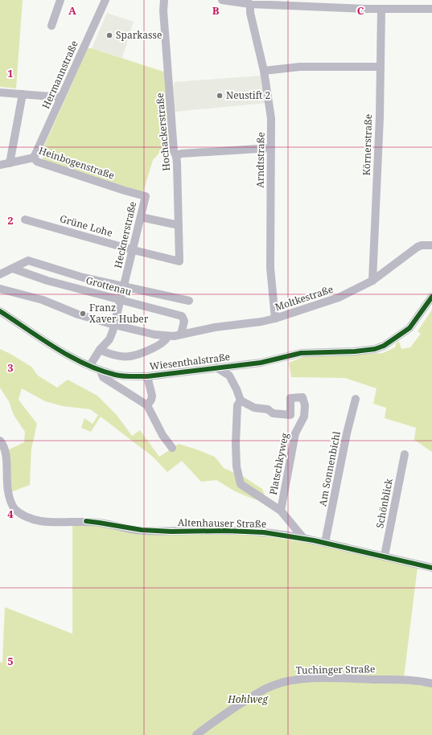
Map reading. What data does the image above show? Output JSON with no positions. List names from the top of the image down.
{
  "streets": {
    "street": [
      "Hermannstraße",
      "Hochackerstraße",
      "Körnerstraße",
      "Arndtstraße",
      "Heinbogenstraße",
      "Grüne Lohe",
      "Hecknerstraße",
      "Grottenau",
      "Moltkestraße",
      "Wiesenthalstraße",
      "Platschkyweg",
      "Am Sonnenbichl",
      "Schönblick",
      "Altenhauser Straße",
      "Tuchinger Straße"
    ]
  },
  "crossings": [
    ["Hermannstraße", "Heinbogenstraße"],
    ["Hochackerstraße", "Grüne Lohe"],
    ["Körnerstraße", "Moltkestraße"],
    ["Arndtstraße", "Moltkestraße"],
    ["Heinbogenstraße", "Hecknerstraße"],
    ["Grüne Lohe", "Hecknerstraße"],
    ["Hecknerstraße", "Grottenau"],
    ["Hecknerstraße", "Moltkestraße"],
    ["Hecknerstraße", "Wiesenthalstraße"],
    ["Grottenau", "Moltkestraße"],
    ["Am Sonnenbichl", "Altenhauser Straße"],
    ["Schönblick", "Altenhauser Straße"]
  ],
  "parks": ["Hohlweg"],
  "places": ["Sparkasse", "Neustift 2", "Franz Xaver Huber"],
  "grid": {
    "columns": ["A", "B", "C"],
    "rows": [
      "1",
      "2",
      "3",
      "4",
      "5"
    ]
  }
}
